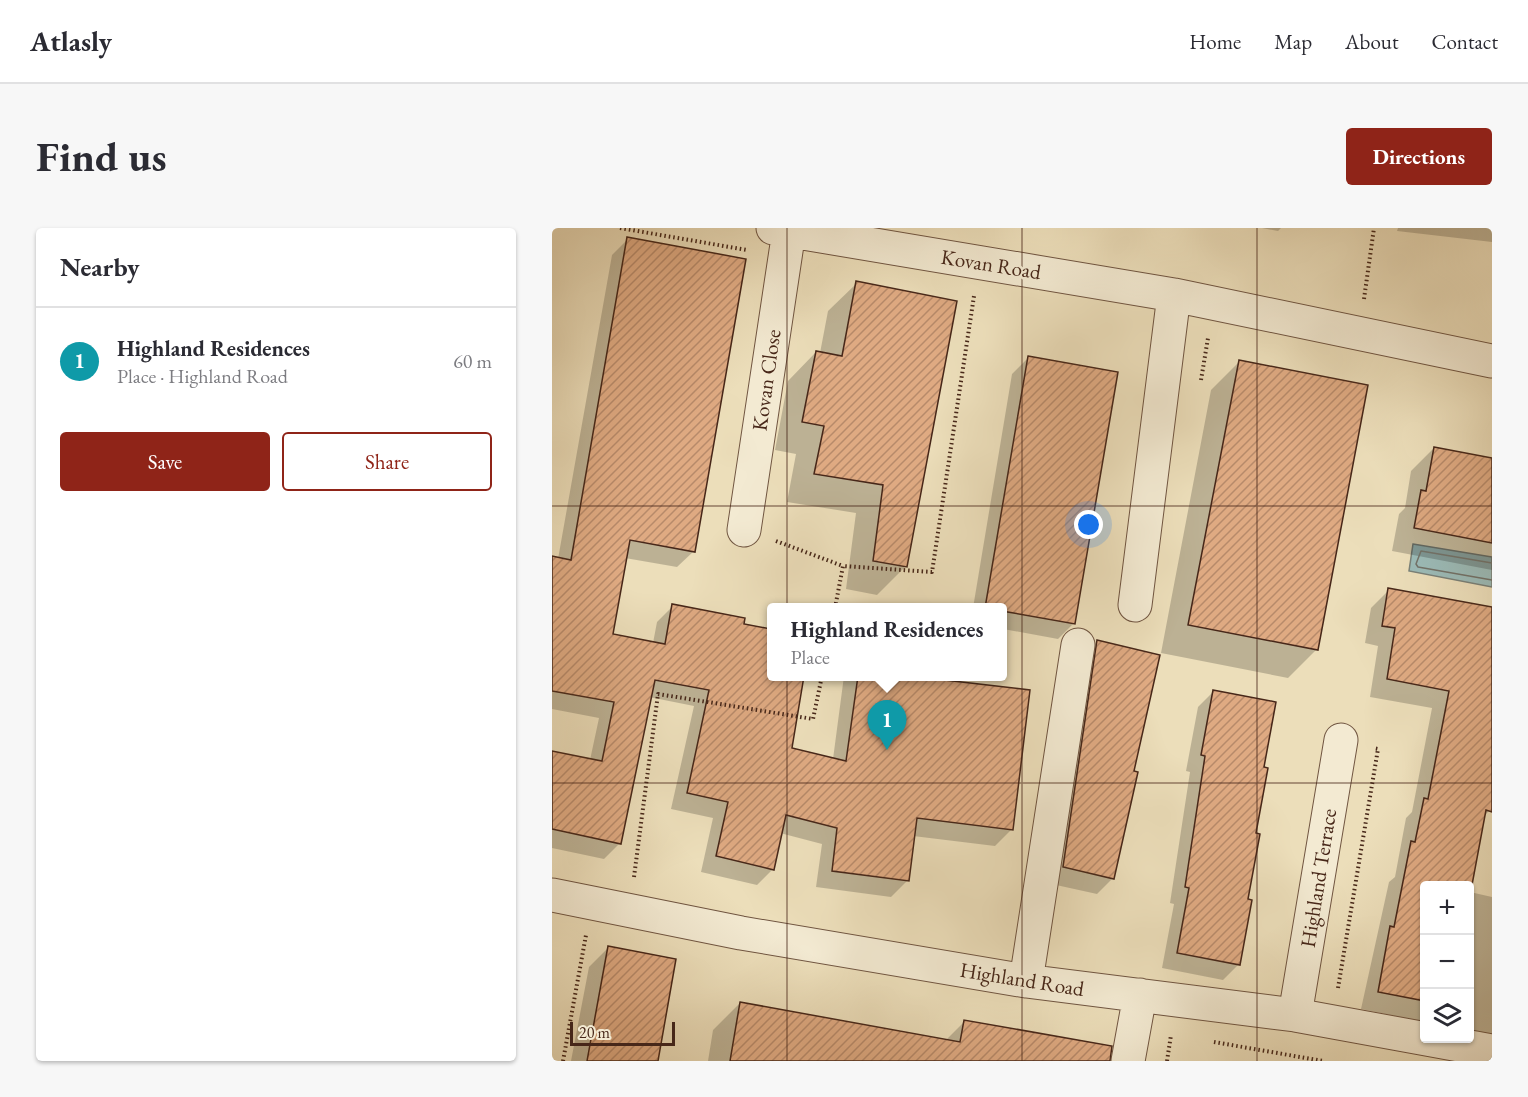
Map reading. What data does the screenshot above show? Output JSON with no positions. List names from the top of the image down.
{
  "streets": {
    "street": [
      "Kovan Road",
      "Kovan Close",
      "Highland Terrace",
      "Highland Road"
    ]
  },
  "crossings": [
    ["Kovan Road", "Kovan Close"],
    ["Highland Terrace", "Highland Road"]
  ],
  "scale_bar": "20 m",
  "page": {
    "header": "Atlasly",
    "nav": [
      "Home",
      "Map",
      "About",
      "Contact"
    ],
    "buttons": [
      "Directions",
      ["Save", "Share"]
    ],
    "title": "Find us",
    "heading": "Nearby",
    "list": [
      {
        "mark": "1",
        "name": "Highland Residences",
        "note": "Place · Highland Road",
        "value": "60 m"
      }
    ],
    "popup": ["Highland Residences", "Place"],
    "pins": "1",
    "map_buttons": ["+", "−"],
    "scale": "20 m"
  }
}
